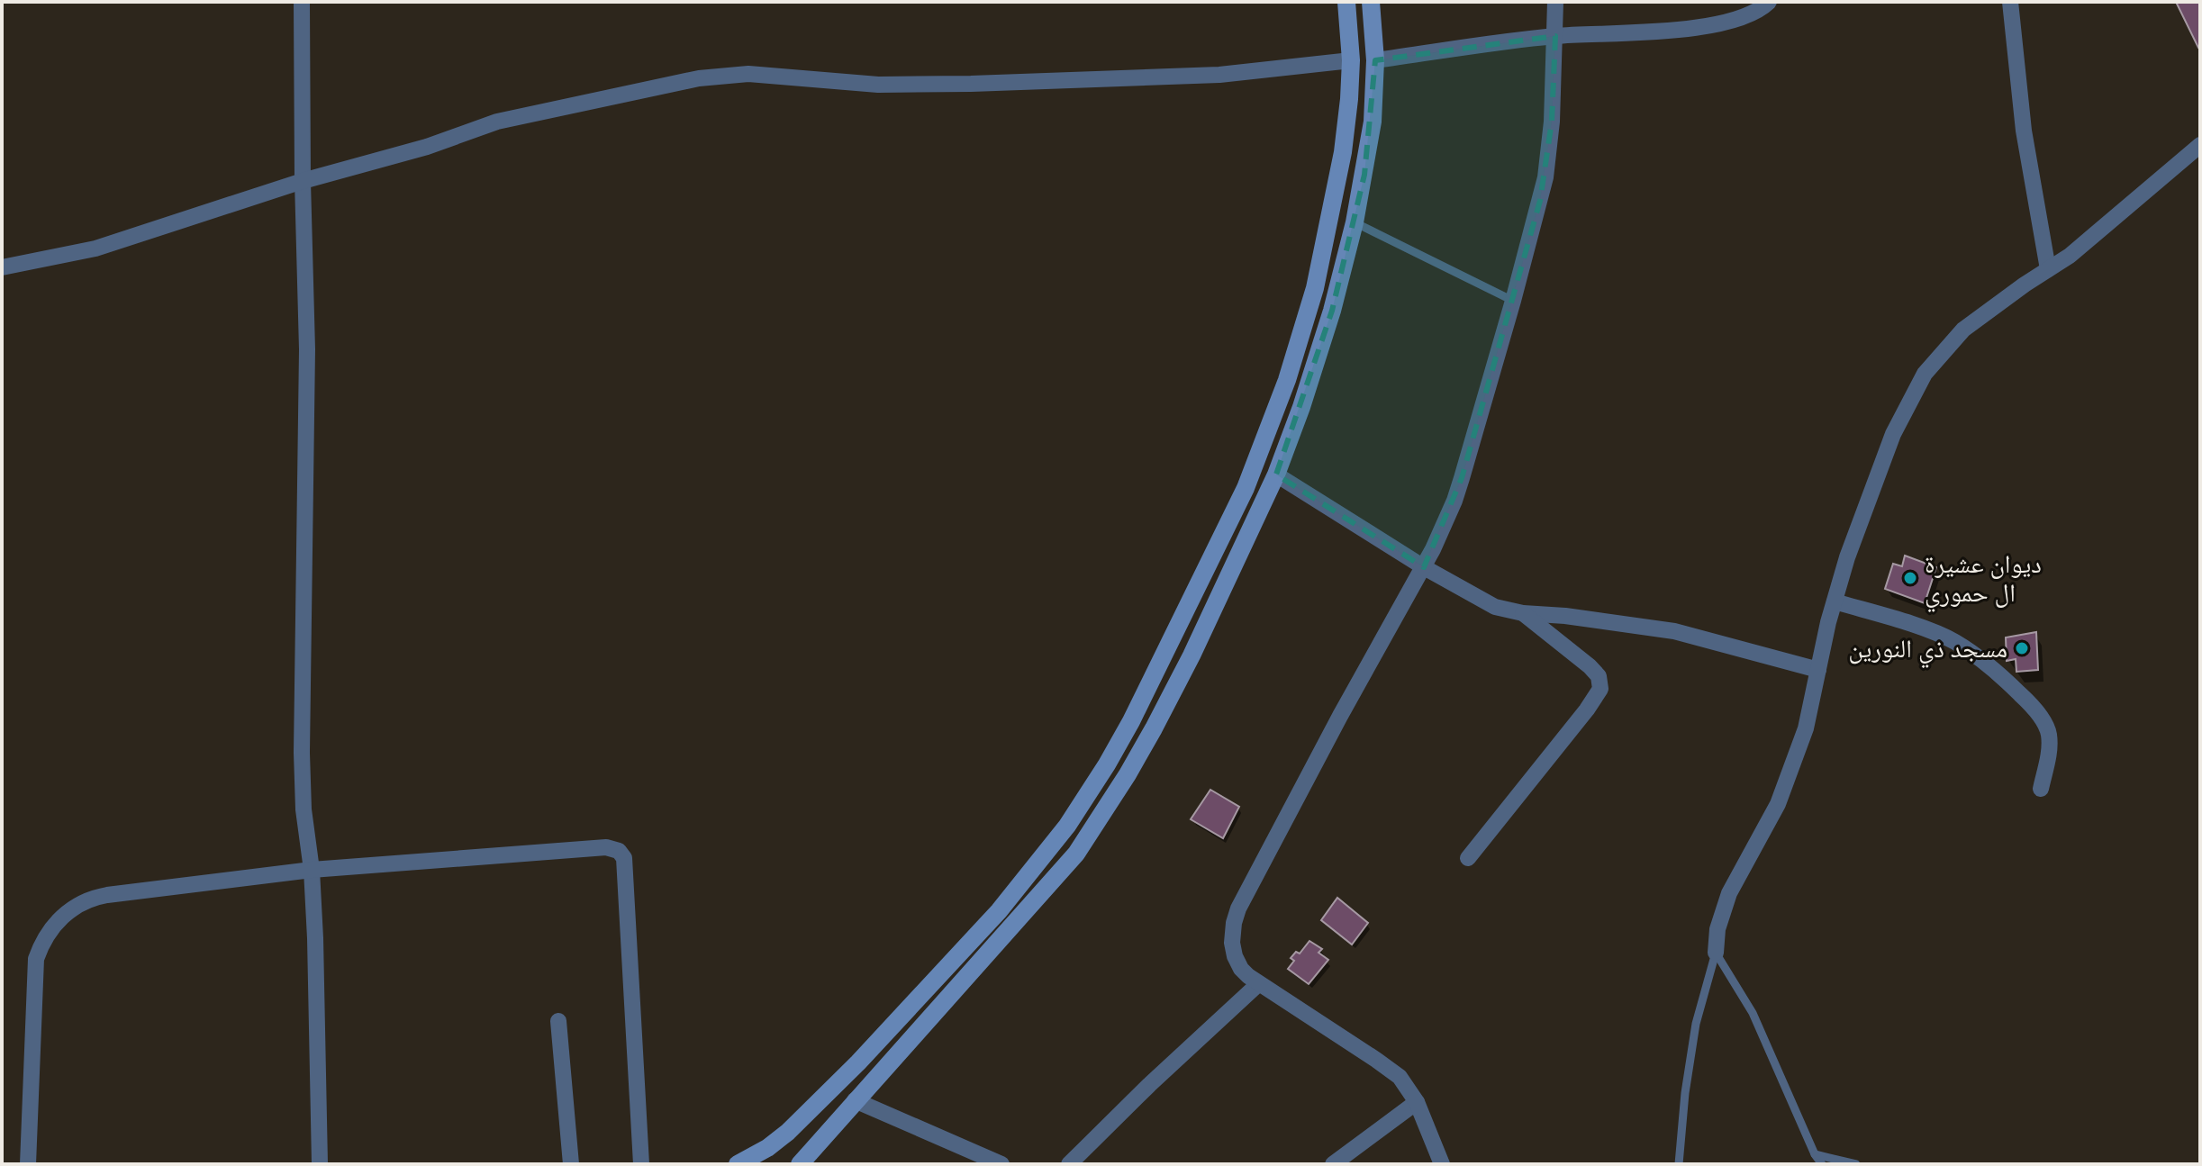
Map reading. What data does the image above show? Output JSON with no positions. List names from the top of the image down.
{
  "places": ["ديوان عشيرة ال حموري", "مسجد ذي النورين"]
}
